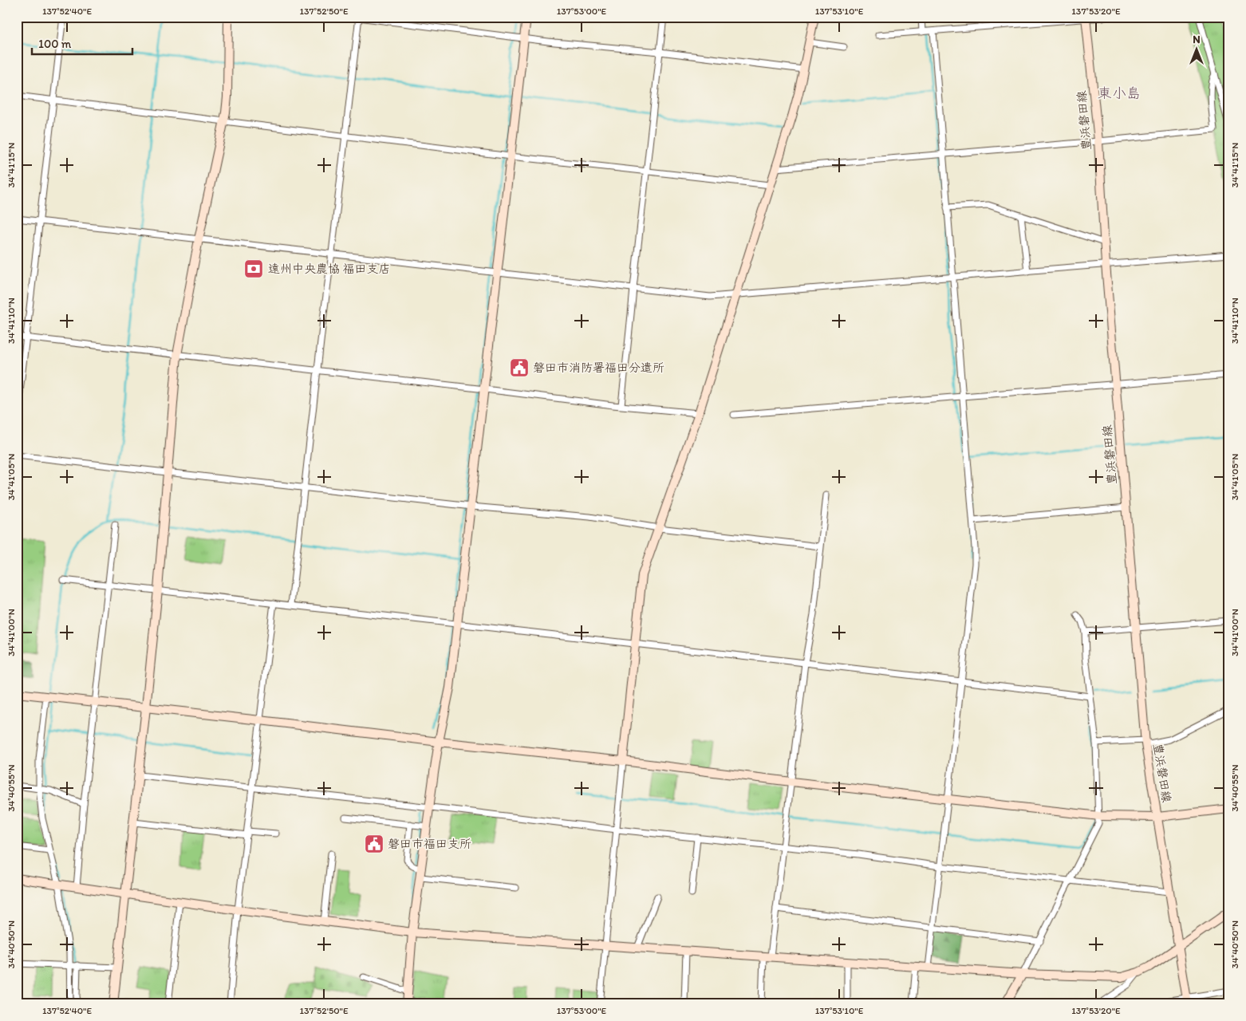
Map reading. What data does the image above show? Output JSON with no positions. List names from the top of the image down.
{
  "streets": {
    "street": ["豊浜磐田線"]
  },
  "districts": ["東小島"],
  "places": {
    "bank": ["遠州中央農協 福田支店"],
    "public building": ["磐田市消防署福田分遣所", "磐田市福田支所"]
  },
  "scale_bar": "100 m",
  "north": "top",
  "coordinates": [
    "137°52'40\"E",
    "137°52'50\"E",
    "137°53'00\"E",
    "137°53'10\"E",
    "137°53'20\"E",
    "34°41'15\"N",
    "34°41'10\"N",
    "34°41'05\"N",
    "34°41'00\"N",
    "34°40'55\"N",
    "34°40'50\"N"
  ]
}
